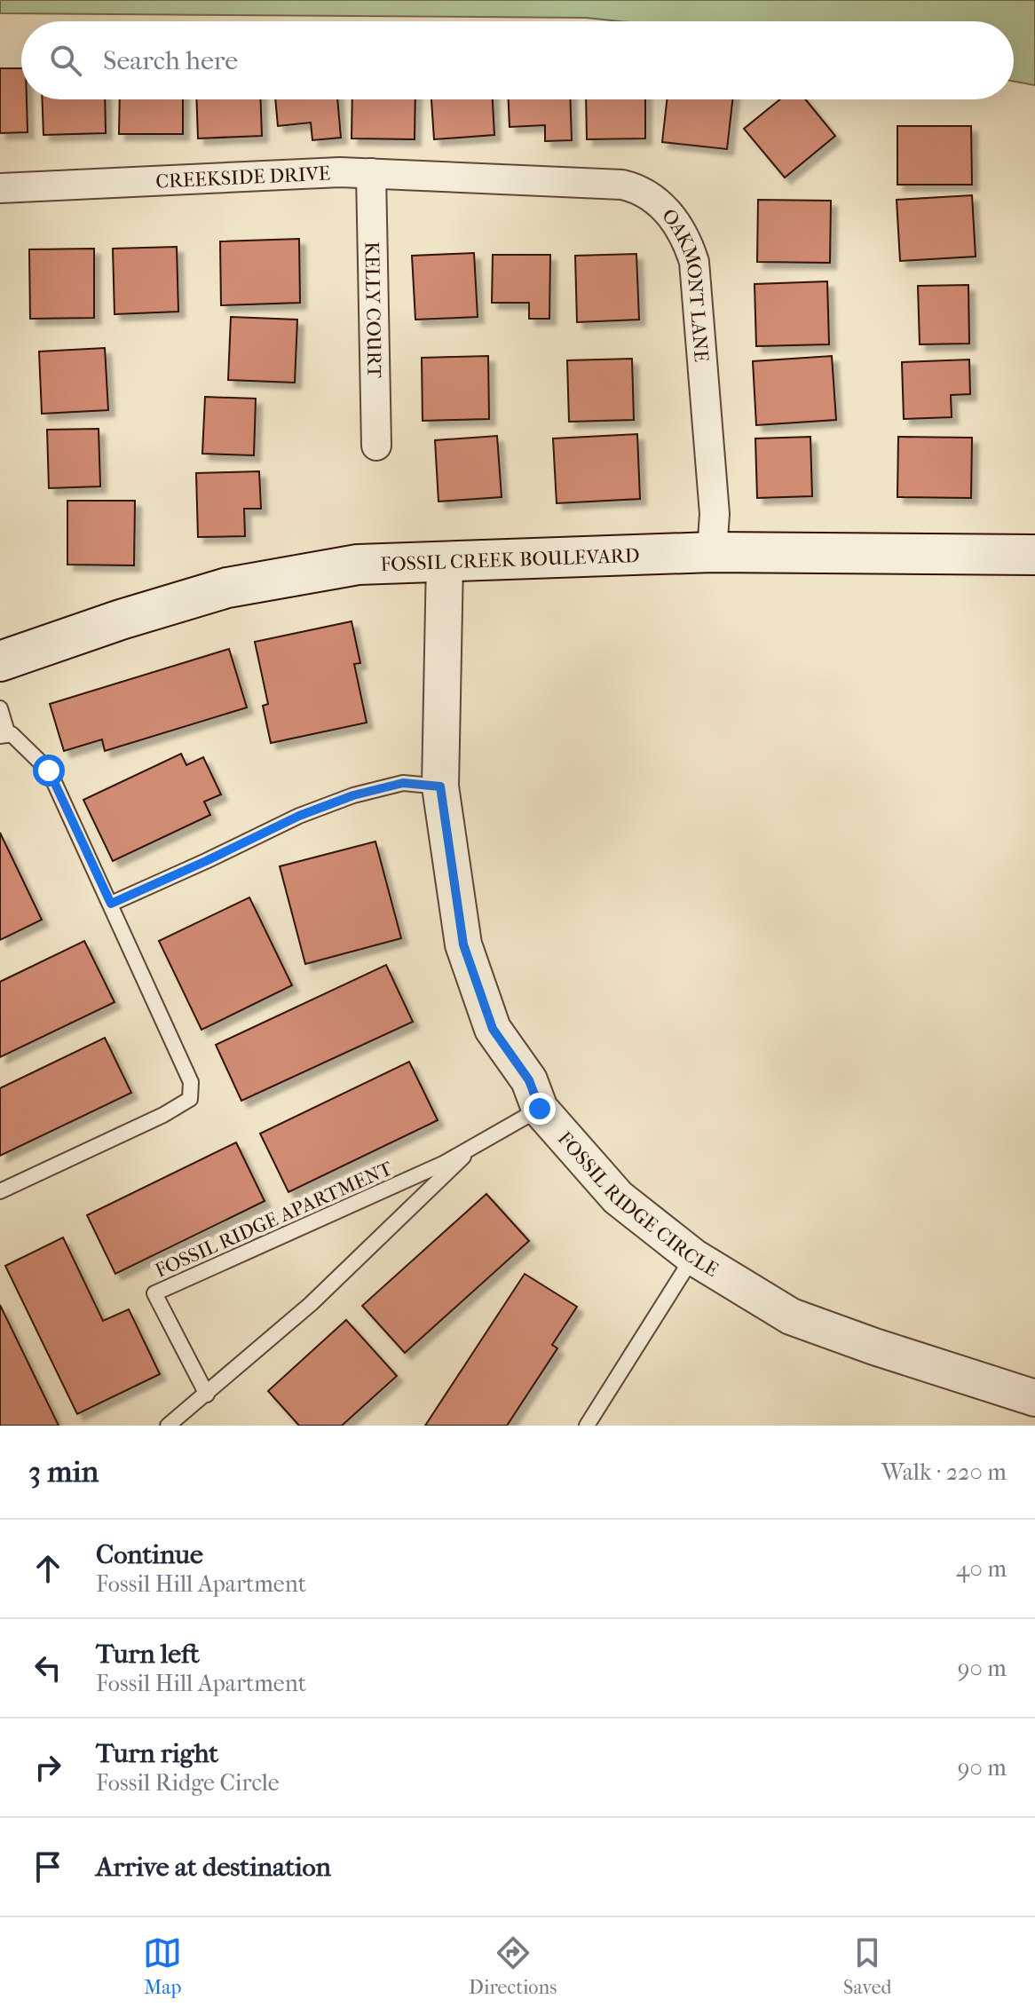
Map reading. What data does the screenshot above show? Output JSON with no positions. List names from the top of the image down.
{
  "streets": {
    "main road": ["FOSSIL CREEK BOULEVARD"],
    "street": [
      "CREEKSIDE DRIVE",
      "OAKMONT LANE",
      "KELLY COURT",
      "FOSSIL RIDGE CIRCLE"
    ],
    "lane": ["FOSSIL RIDGE APARTMENT"]
  },
  "crossings": [
    ["CREEKSIDE DRIVE", "OAKMONT LANE"],
    ["CREEKSIDE DRIVE", "KELLY COURT"],
    ["OAKMONT LANE", "FOSSIL CREEK BOULEVARD"],
    ["FOSSIL CREEK BOULEVARD", "FOSSIL RIDGE CIRCLE"],
    ["FOSSIL RIDGE CIRCLE", "FOSSIL RIDGE APARTMENT"]
  ],
  "page": {
    "search": "Search here",
    "heading": ["3 min", "Walk · 220 m"],
    "list": [
      ["Continue", "Fossil Hill Apartment", "40 m"],
      ["Turn left", "Fossil Hill Apartment", "90 m"],
      ["Turn right", "Fossil Ridge Circle", "90 m"],
      "Arrive at destination"
    ],
    "nav": ["Map", "Directions", "Saved"]
  }
}
